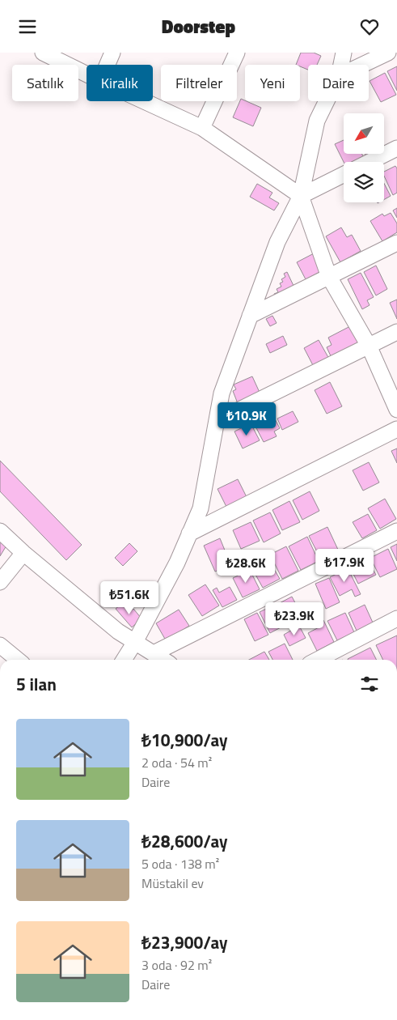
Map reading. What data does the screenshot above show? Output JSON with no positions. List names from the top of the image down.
{
  "north": "bottom left",
  "page": {
    "header": "Doorstep",
    "chip": [
      "Satılık",
      "Kiralık",
      "Filtreler",
      "Yeni",
      "Daire"
    ],
    "price": [
      "₺10.9K",
      "₺17.9K",
      "₺28.6K",
      "₺51.6K",
      "₺23.9K"
    ],
    "heading": "5 ilan",
    "list": [
      {
        "name": "₺10,900/ay",
        "note": "2 oda · 54 m² · Daire"
      },
      {
        "name": "₺28,600/ay",
        "note": "5 oda · 138 m² · Müstakil ev"
      },
      {
        "name": "₺23,900/ay",
        "note": "3 oda · 92 m² · Daire"
      }
    ]
  }
}
